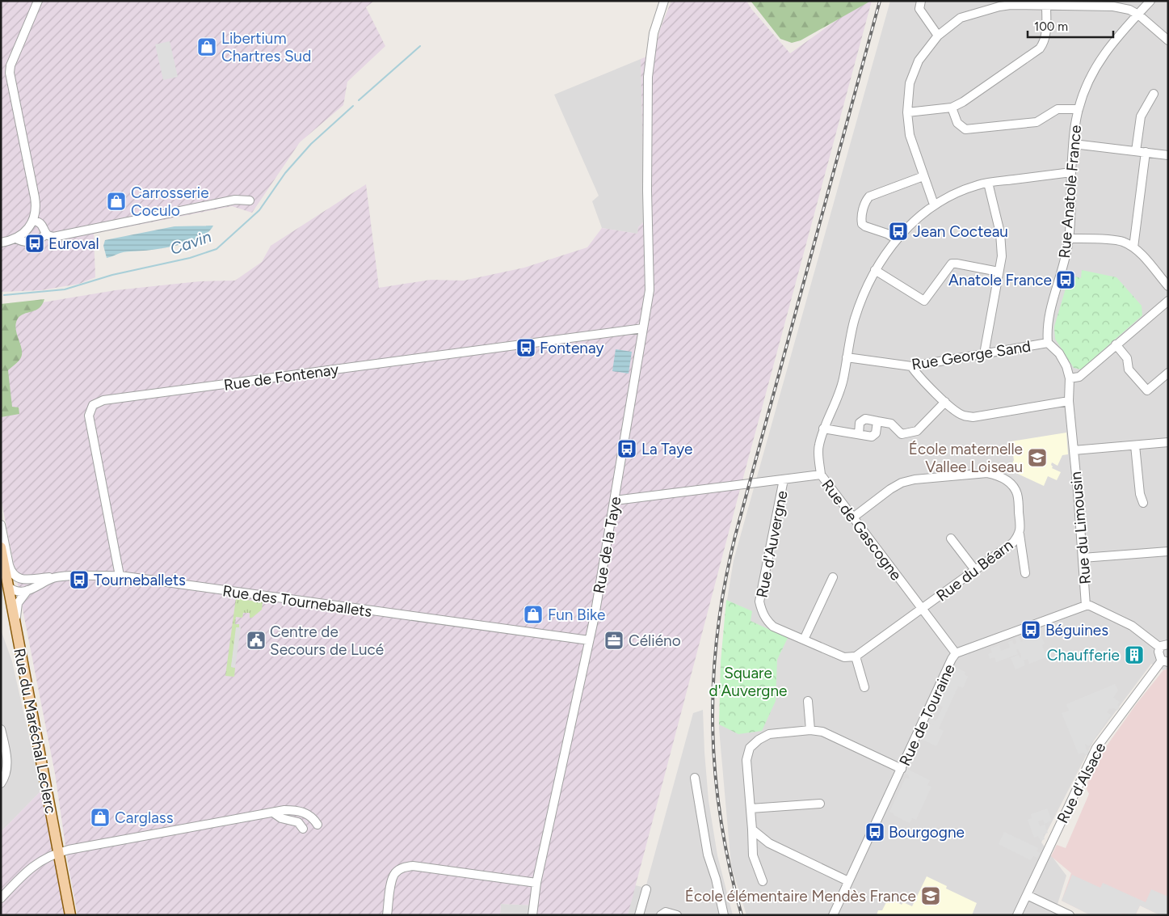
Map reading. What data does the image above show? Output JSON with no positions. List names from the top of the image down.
{
  "streets": {
    "main road": ["Rue du Maréchal Leclerc"],
    "street": [
      "Rue Anatole France",
      "Rue George Sand",
      "Rue de Fontenay",
      "Rue du Limousin",
      "Rue de Gascogne",
      "Rue d'Auvergne",
      "Rue de la Taye",
      "Rue du Béarn",
      "Rue des Tourneballets",
      "Rue de Touraine",
      "Rue d'Alsace"
    ]
  },
  "crossings": [
    ["Rue Anatole France", "Rue George Sand"],
    ["Rue de Fontenay", "Rue de la Taye"],
    ["Rue de Fontenay", "Rue des Tourneballets"],
    ["Rue du Limousin", "Rue de Touraine"],
    ["Rue de Gascogne", "Rue d'Auvergne"],
    ["Rue de Gascogne", "Rue de la Taye"],
    ["Rue de Gascogne", "Rue du Béarn"],
    ["Rue de Gascogne", "Rue de Touraine"],
    ["Rue de la Taye", "Rue des Tourneballets"]
  ],
  "water": ["Cavin"],
  "parks": ["Square d'Auvergne"],
  "places": {
    "shop": [
      "Libertium Chartres Sud",
      "Carrosserie Coculo",
      "Fun Bike",
      "Carglass"
    ],
    "bus stop": [
      "Jean Cocteau",
      "Euroval",
      "Anatole France",
      "Fontenay",
      "La Taye",
      "Tourneballets",
      "Béguines",
      "Bourgogne"
    ],
    "school or university": ["École maternelle Vallee Loiseau", "École élémentaire Mendès France"],
    "public building": ["Centre de Secours de Lucé"],
    "office": ["Céliéno"],
    "building": ["Chaufferie"]
  },
  "scale_bar": "100 m"
}
